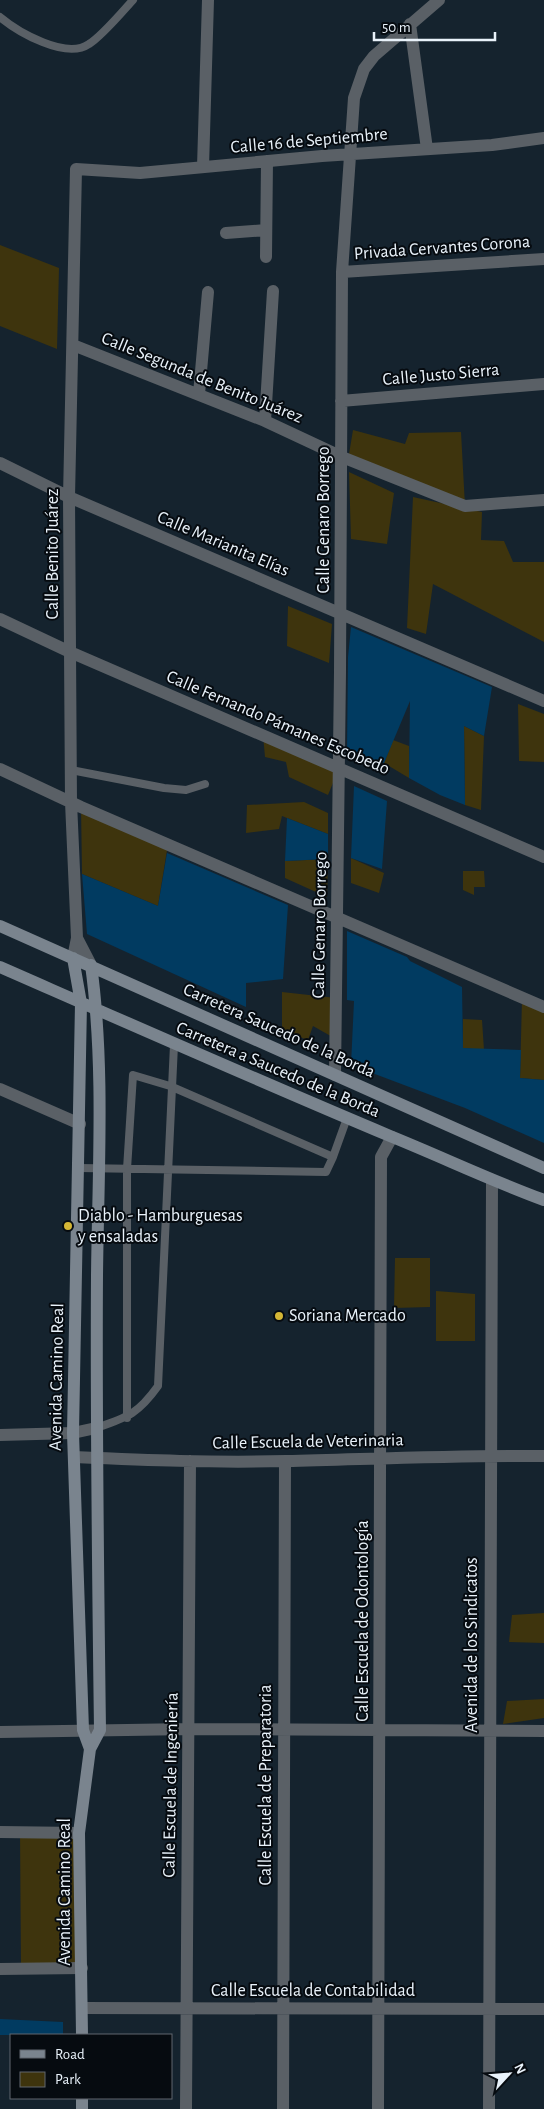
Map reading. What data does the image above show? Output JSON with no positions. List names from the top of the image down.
{
  "streets": {
    "street": [
      "Calle 16 de Septiembre",
      "Privada Cervantes Corona",
      "Calle Justo Sierra",
      "Calle Segunda de Benito Juárez",
      "Calle Genaro Borrego",
      "Calle Marianita Elías",
      "Calle Benito Juárez",
      "Calle Fernando Pámanes Escobedo",
      "Carretera Saucedo de la Borda",
      "Carretera a Saucedo de la Borda",
      "Avenida Camino Real",
      "Calle Escuela de Veterinaria",
      "Calle Escuela de Odontología",
      "Avenida de los Sindicatos",
      "Calle Escuela de Ingeniería",
      "Calle Escuela de Preparatoria",
      "Calle Escuela de Contabilidad"
    ]
  },
  "crossings": [
    ["Calle 16 de Septiembre", "Calle Genaro Borrego"],
    ["Calle 16 de Septiembre", "Calle Benito Juárez"],
    ["Privada Cervantes Corona", "Calle Genaro Borrego"],
    ["Calle Justo Sierra", "Calle Genaro Borrego"],
    ["Calle Segunda de Benito Juárez", "Calle Genaro Borrego"],
    ["Calle Segunda de Benito Juárez", "Calle Benito Juárez"],
    ["Calle Genaro Borrego", "Calle Marianita Elías"],
    ["Calle Genaro Borrego", "Calle Fernando Pámanes Escobedo"],
    ["Calle Genaro Borrego", "Carretera Saucedo de la Borda"],
    ["Calle Marianita Elías", "Calle Benito Juárez"],
    ["Calle Benito Juárez", "Calle Fernando Pámanes Escobedo"],
    ["Calle Benito Juárez", "Carretera Saucedo de la Borda"],
    ["Calle Benito Juárez", "Avenida Camino Real"],
    ["Carretera Saucedo de la Borda", "Avenida Camino Real"],
    ["Carretera a Saucedo de la Borda", "Avenida Camino Real"],
    ["Carretera a Saucedo de la Borda", "Calle Escuela de Odontología"],
    ["Carretera a Saucedo de la Borda", "Avenida de los Sindicatos"],
    ["Avenida Camino Real", "Calle Escuela de Veterinaria"],
    ["Avenida Camino Real", "Calle Escuela de Contabilidad"],
    ["Calle Escuela de Veterinaria", "Calle Escuela de Odontología"],
    ["Calle Escuela de Veterinaria", "Avenida de los Sindicatos"],
    ["Calle Escuela de Veterinaria", "Calle Escuela de Ingeniería"],
    ["Calle Escuela de Veterinaria", "Calle Escuela de Preparatoria"],
    ["Calle Escuela de Odontología", "Calle Escuela de Contabilidad"],
    ["Avenida de los Sindicatos", "Calle Escuela de Contabilidad"],
    ["Calle Escuela de Ingeniería", "Calle Escuela de Contabilidad"],
    ["Calle Escuela de Preparatoria", "Calle Escuela de Contabilidad"]
  ],
  "places": ["Diablo - Hamburguesas y ensaladas", "Soriana Mercado"],
  "legend": ["Road", "Park"],
  "scale_bar": "50 m",
  "north": "top right"
}
